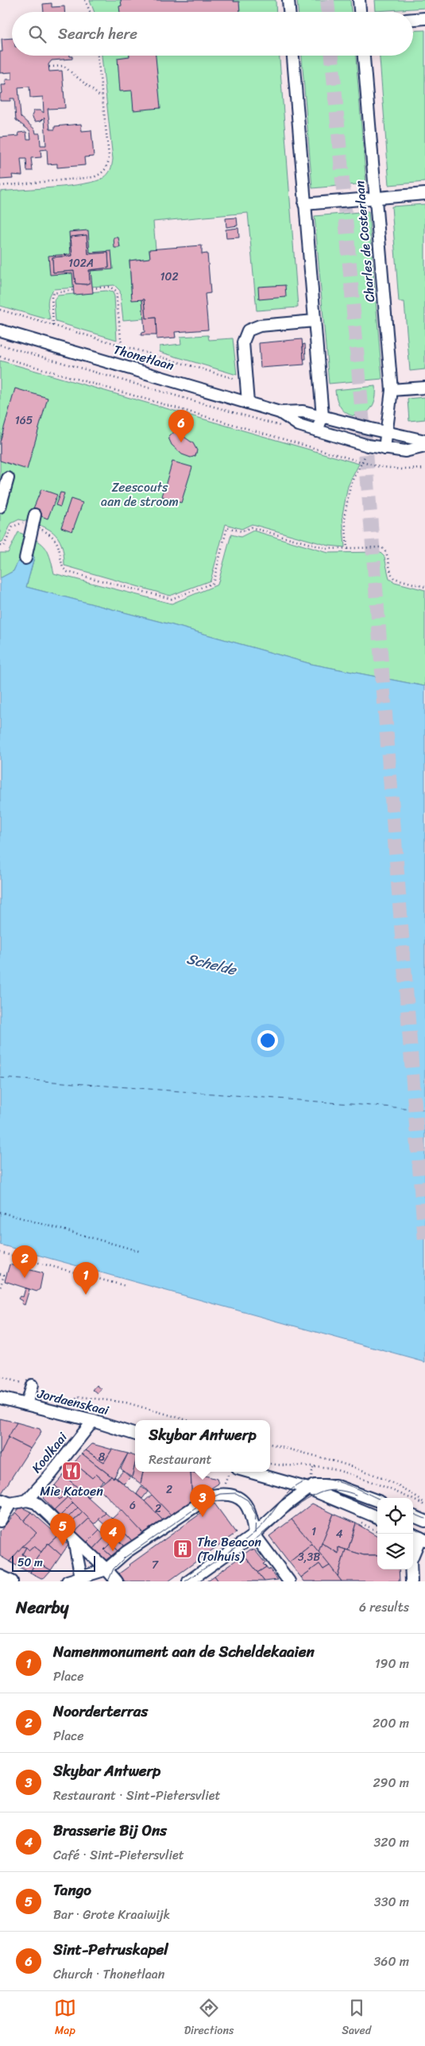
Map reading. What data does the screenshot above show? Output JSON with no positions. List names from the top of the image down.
{
  "streets": {
    "street": [
      "Charles de Costerlaan",
      "Thonetlaan",
      "Jordaenskaai",
      "Koolkaai"
    ]
  },
  "crossings": [
    ["Charles de Costerlaan", "Thonetlaan"],
    ["Jordaenskaai", "Koolkaai"]
  ],
  "water": ["Schelde"],
  "parks": ["Zeescouts aan de stroom"],
  "places": {
    "restaurant": ["Mie Katoen"],
    "building": ["The Beacon (Tolhuis)"]
  },
  "house_numbers": [
    "102A",
    "102",
    "165",
    "8",
    "2",
    "6",
    "2",
    "1",
    "4",
    "3,3B",
    "7"
  ],
  "scale_bar": "50 m",
  "page": {
    "search": "Search here",
    "pins": [
      "6",
      "2",
      "1",
      "3",
      "5",
      "4"
    ],
    "popup": ["Skybar Antwerp", "Restaurant"],
    "scale": "50 m",
    "heading": ["Nearby", "6 results"],
    "list": [
      {
        "mark": "1",
        "name": "Namenmonument aan de Scheldekaaien",
        "note": "Place",
        "value": "190 m"
      },
      {
        "mark": "2",
        "name": "Noorderterras",
        "note": "Place",
        "value": "200 m"
      },
      {
        "mark": "3",
        "name": "Skybar Antwerp",
        "note": "Restaurant · Sint-Pietersvliet",
        "value": "290 m"
      },
      {
        "mark": "4",
        "name": "Brasserie Bij Ons",
        "note": "Café · Sint-Pietersvliet",
        "value": "320 m"
      },
      {
        "mark": "5",
        "name": "Tango",
        "note": "Bar · Grote Kraaiwijk",
        "value": "330 m"
      },
      {
        "mark": "6",
        "name": "Sint-Petruskapel",
        "note": "Church · Thonetlaan",
        "value": "360 m"
      }
    ],
    "nav": ["Map", "Directions", "Saved"]
  }
}
